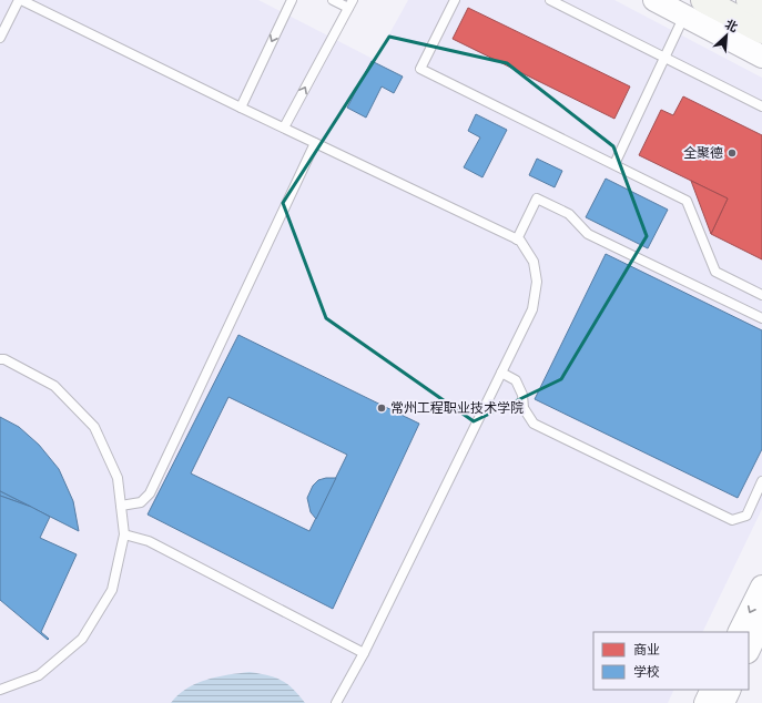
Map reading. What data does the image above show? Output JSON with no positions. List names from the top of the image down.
{
  "places": ["全聚德", "常州工程职业技术学院"],
  "legend": ["商业", "学校"],
  "north": "top right"
}
